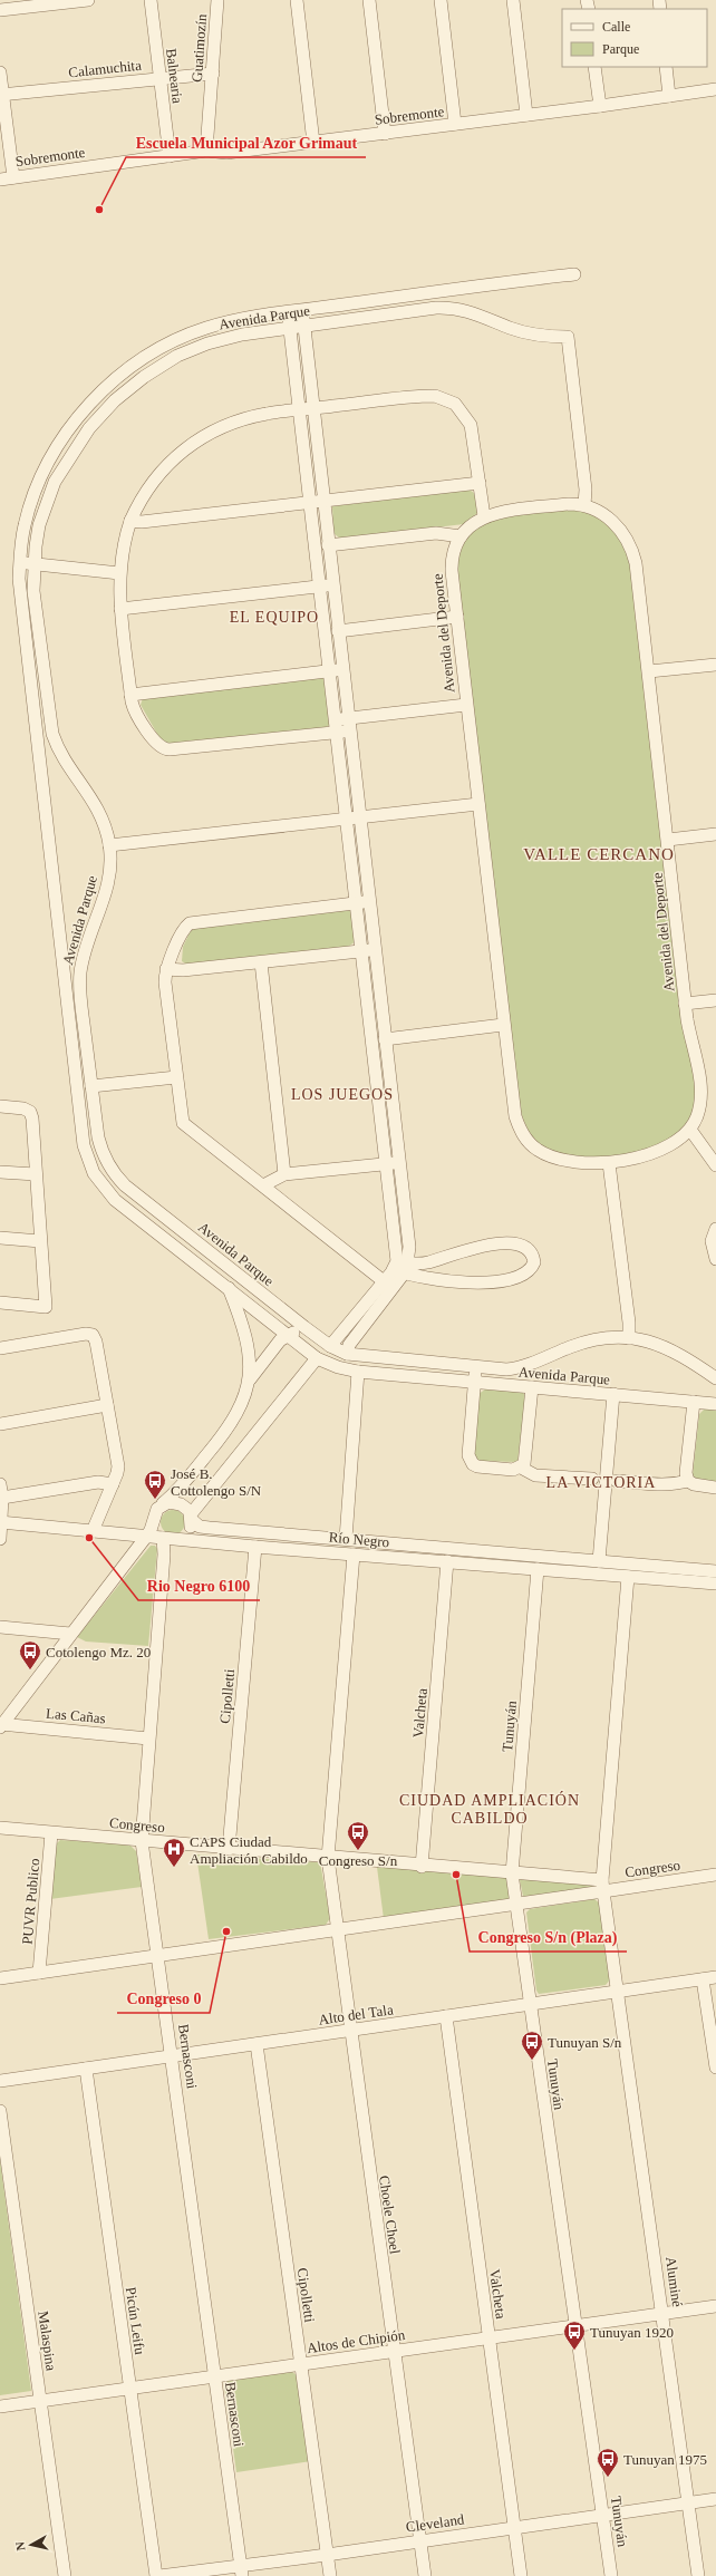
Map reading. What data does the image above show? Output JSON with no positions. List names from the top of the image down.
{
  "streets": {
    "street": [
      "Guatimozín",
      "Calamuchita",
      "Balnearia",
      "Sobremonte",
      "Avenida Parque",
      "Avenida del Deporte",
      "Río Negro",
      "Cipolletti",
      "Valcheta",
      "Las Cañas",
      "Tunuyán",
      "Congreso",
      "PUVR Publico",
      "Alto del Tala",
      "Bernasconi",
      "Choele Choel",
      "Aluminé",
      "Picún Leifu",
      "Malaspina",
      "Altos de Chipión",
      "Cleveland"
    ]
  },
  "crossings": [
    ["Guatimozín", "Calamuchita"],
    ["Guatimozín", "Sobremonte"],
    ["Calamuchita", "Balnearia"],
    ["Balnearia", "Sobremonte"],
    ["Avenida Parque", "Avenida del Deporte"],
    ["Río Negro", "Cipolletti"],
    ["Río Negro", "Valcheta"],
    ["Río Negro", "Tunuyán"],
    ["Río Negro", "Bernasconi"],
    ["Río Negro", "Choele Choel"],
    ["Río Negro", "Aluminé"],
    ["Cipolletti", "Congreso"],
    ["Cipolletti", "Alto del Tala"],
    ["Cipolletti", "Altos de Chipión"],
    ["Cipolletti", "Cleveland"],
    ["Valcheta", "Congreso"],
    ["Valcheta", "Alto del Tala"],
    ["Valcheta", "Altos de Chipión"],
    ["Valcheta", "Cleveland"],
    ["Las Cañas", "Bernasconi"],
    ["Tunuyán", "Congreso"],
    ["Tunuyán", "Alto del Tala"],
    ["Tunuyán", "Altos de Chipión"],
    ["Tunuyán", "Cleveland"],
    ["Congreso", "PUVR Publico"],
    ["Congreso", "Bernasconi"],
    ["Congreso", "Choele Choel"],
    ["Congreso", "Aluminé"],
    ["Alto del Tala", "Bernasconi"],
    ["Alto del Tala", "Choele Choel"],
    ["Alto del Tala", "Aluminé"],
    ["Alto del Tala", "Picún Leifu"],
    ["Bernasconi", "Altos de Chipión"],
    ["Bernasconi", "Cleveland"],
    ["Choele Choel", "Altos de Chipión"],
    ["Choele Choel", "Cleveland"],
    ["Aluminé", "Altos de Chipión"],
    ["Aluminé", "Cleveland"],
    ["Picún Leifu", "Altos de Chipión"],
    ["Picún Leifu", "Cleveland"],
    ["Malaspina", "Altos de Chipión"]
  ],
  "districts": [
    "EL EQUIPO",
    "VALLE CERCANO",
    "LOS JUEGOS",
    "LA VICTORIA",
    "CIUDAD AMPLIACIÓN CABILDO"
  ],
  "places": {
    "other": [
      "Escuela Municipal Azor Grimaut",
      "Rio Negro 6100",
      "Congreso S/n (Plaza)",
      "Congreso 0"
    ],
    "bus stop": [
      "José B. Cottolengo S/N",
      "Cotolengo Mz. 20",
      "Congreso S/n",
      "Tunuyan S/n",
      "Tunuyan 1920",
      "Tunuyan 1975"
    ],
    "hospital": ["CAPS Ciudad Ampliación Cabildo"]
  },
  "legend": ["Calle", "Parque"],
  "north": "left"
}
